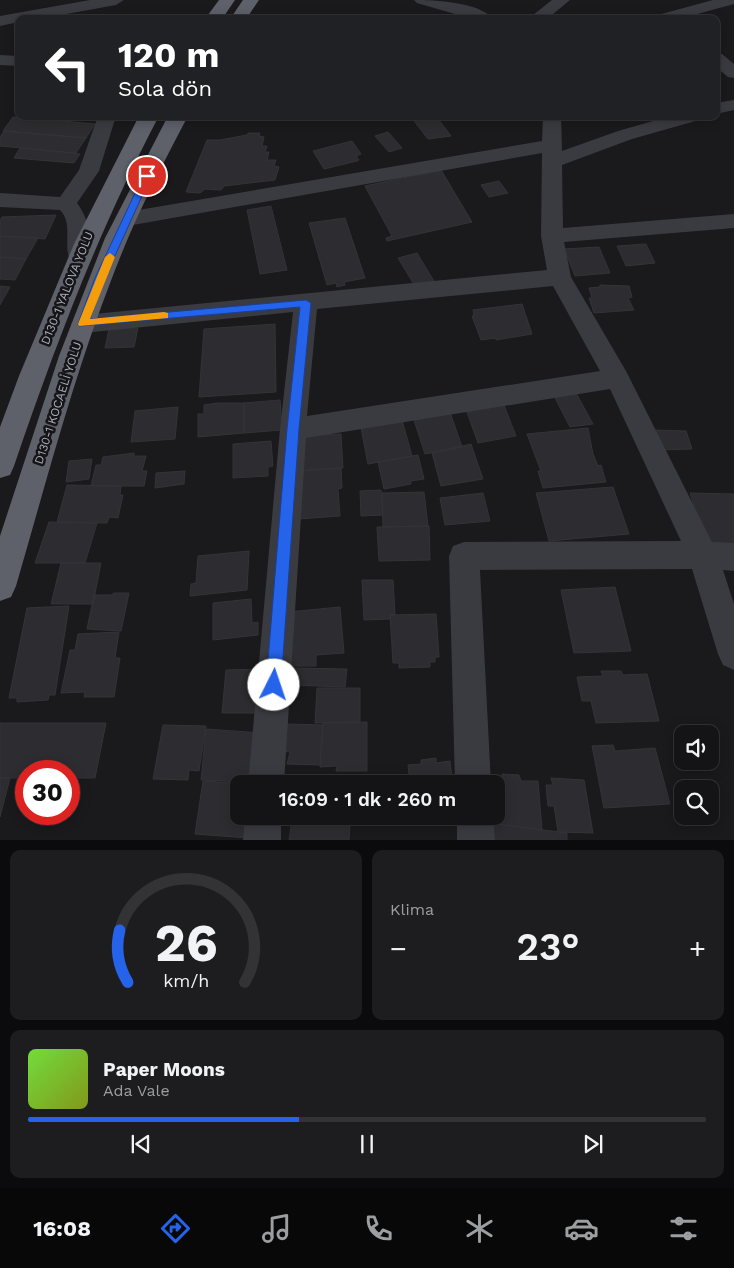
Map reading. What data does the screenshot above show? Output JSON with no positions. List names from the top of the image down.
{
  "streets": {
    "highway": ["D130-1 YALOVA YOLU", "D130-1 KOCAELİ YOLU"]
  },
  "page": {
    "turn": ["120 m", "Sola dön"],
    "limit": "30",
    "trip": "16:09 · 1 dk · 260 m",
    "tile": "Klima",
    "heat": ["−", "23°", "+"],
    "song": ["Paper Moons", "Ada Vale"],
    "tabs": "16:08",
    "gauge": ["26", "km/h"]
  }
}
